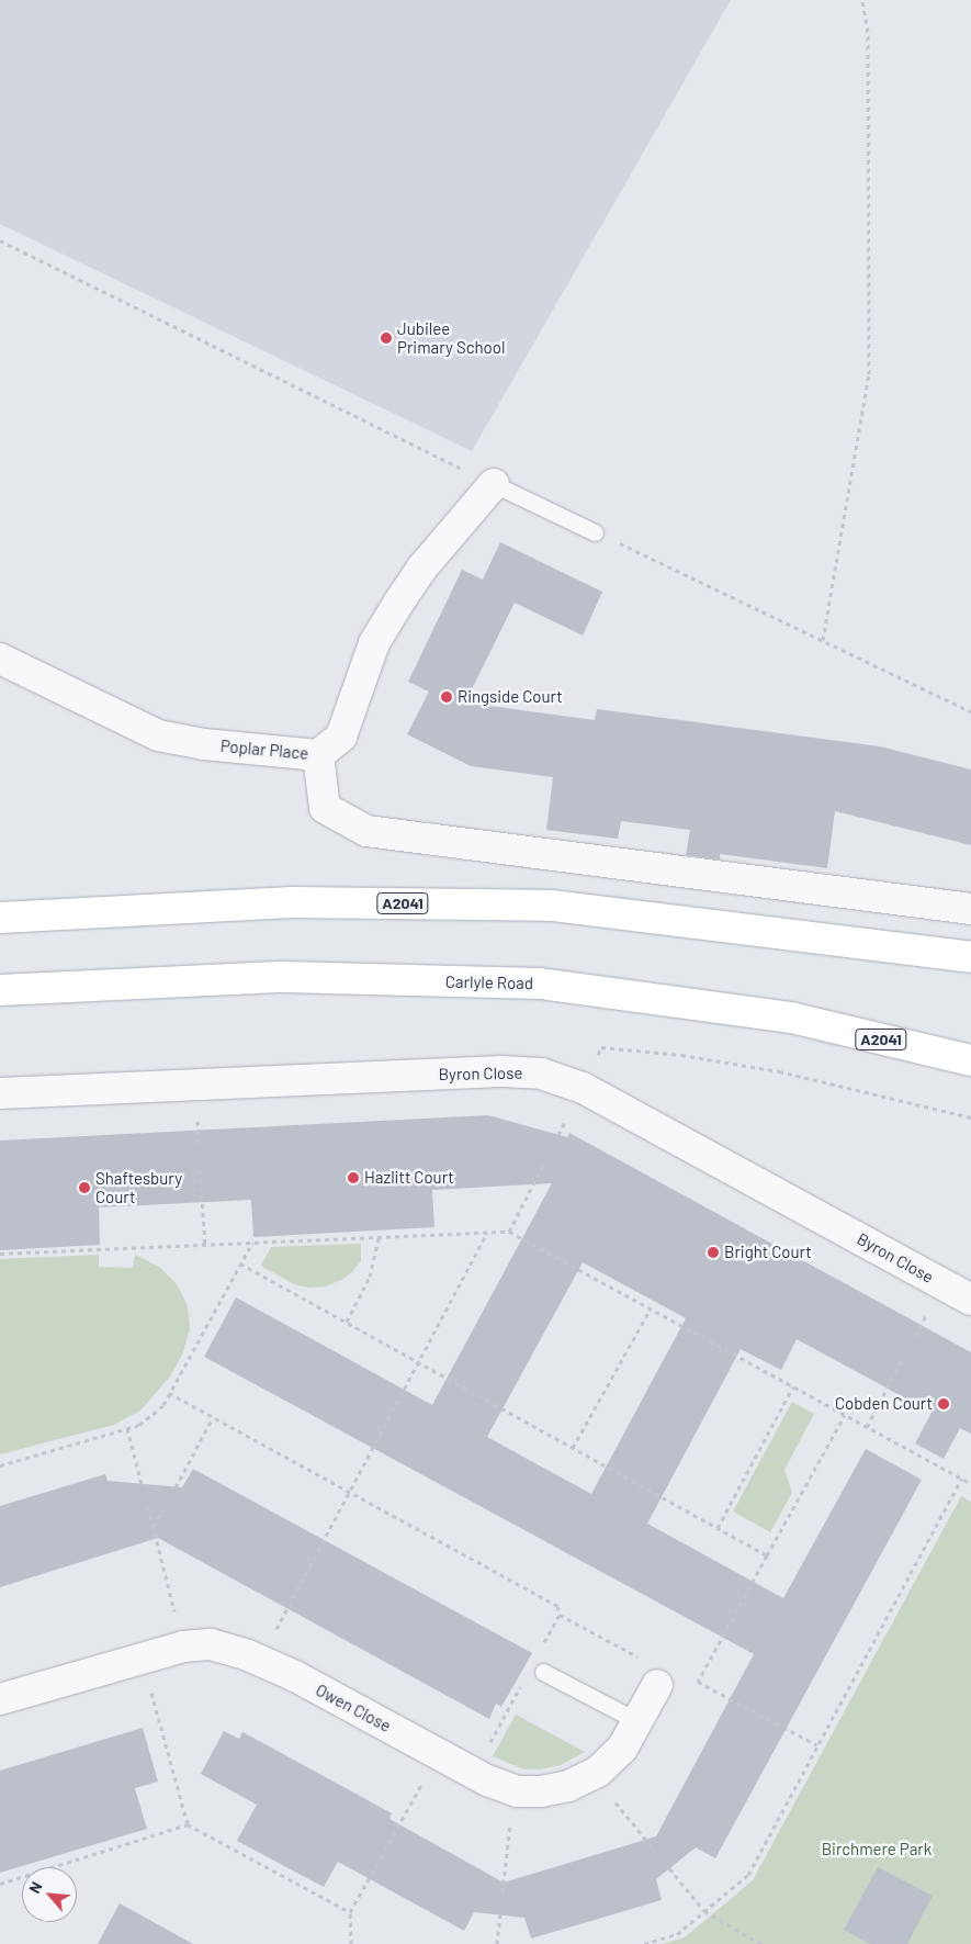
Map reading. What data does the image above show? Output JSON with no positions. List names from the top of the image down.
{
  "streets": {
    "main road": ["A2041", "Carlyle Road"],
    "street": ["Poplar Place", "Byron Close", "Owen Close"]
  },
  "parks": ["Birchmere Park"],
  "places": [
    "Jubilee Primary School",
    "Ringside Court",
    "Hazlitt Court",
    "Shaftesbury Court",
    "Bright Court",
    "Cobden Court"
  ],
  "north": "top left"
}
